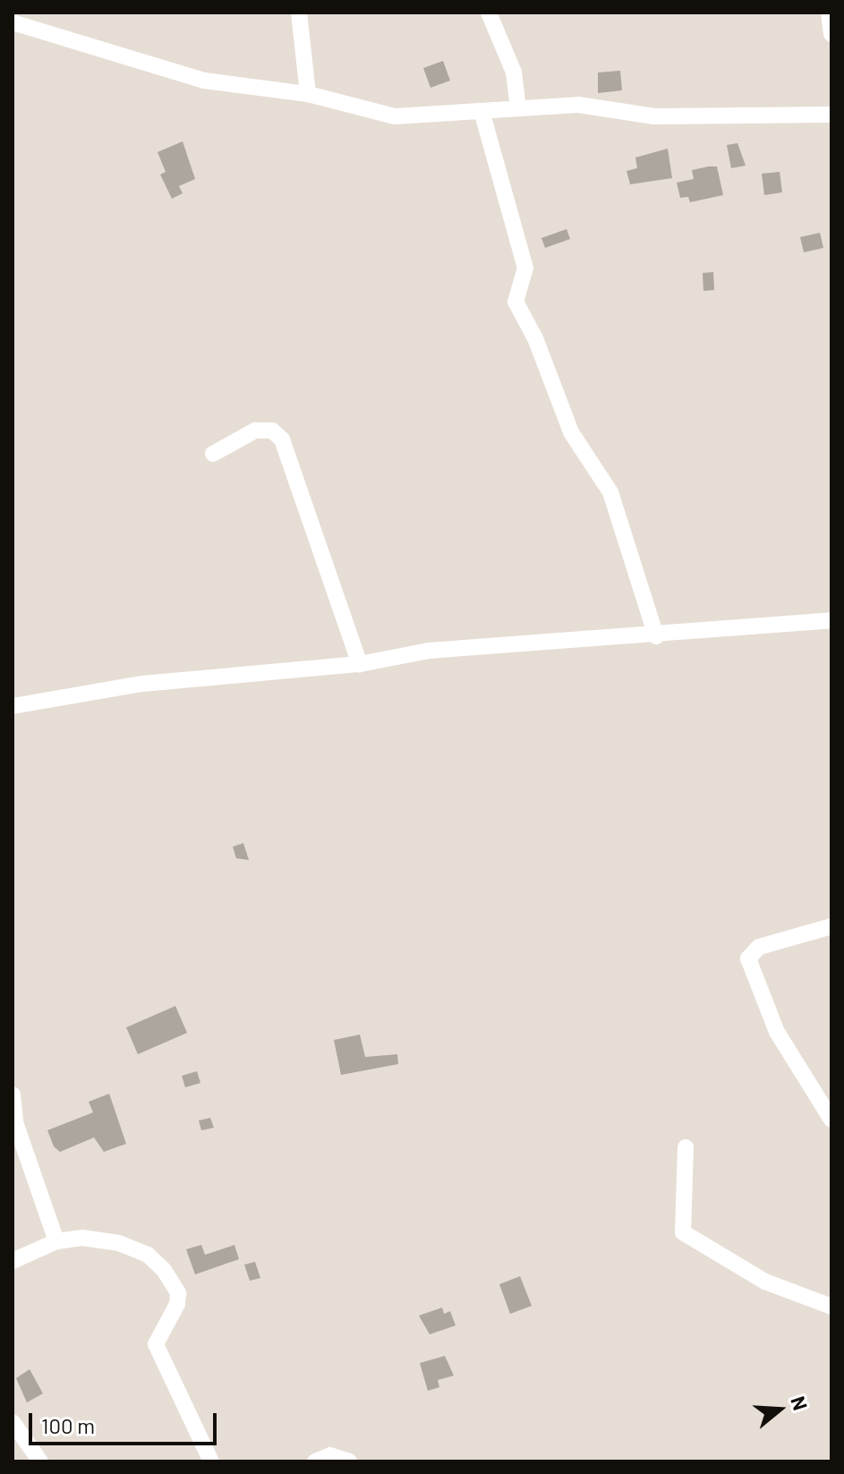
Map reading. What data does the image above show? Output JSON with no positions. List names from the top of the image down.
{
  "scale_bar": "100 m",
  "north": "right"
}
